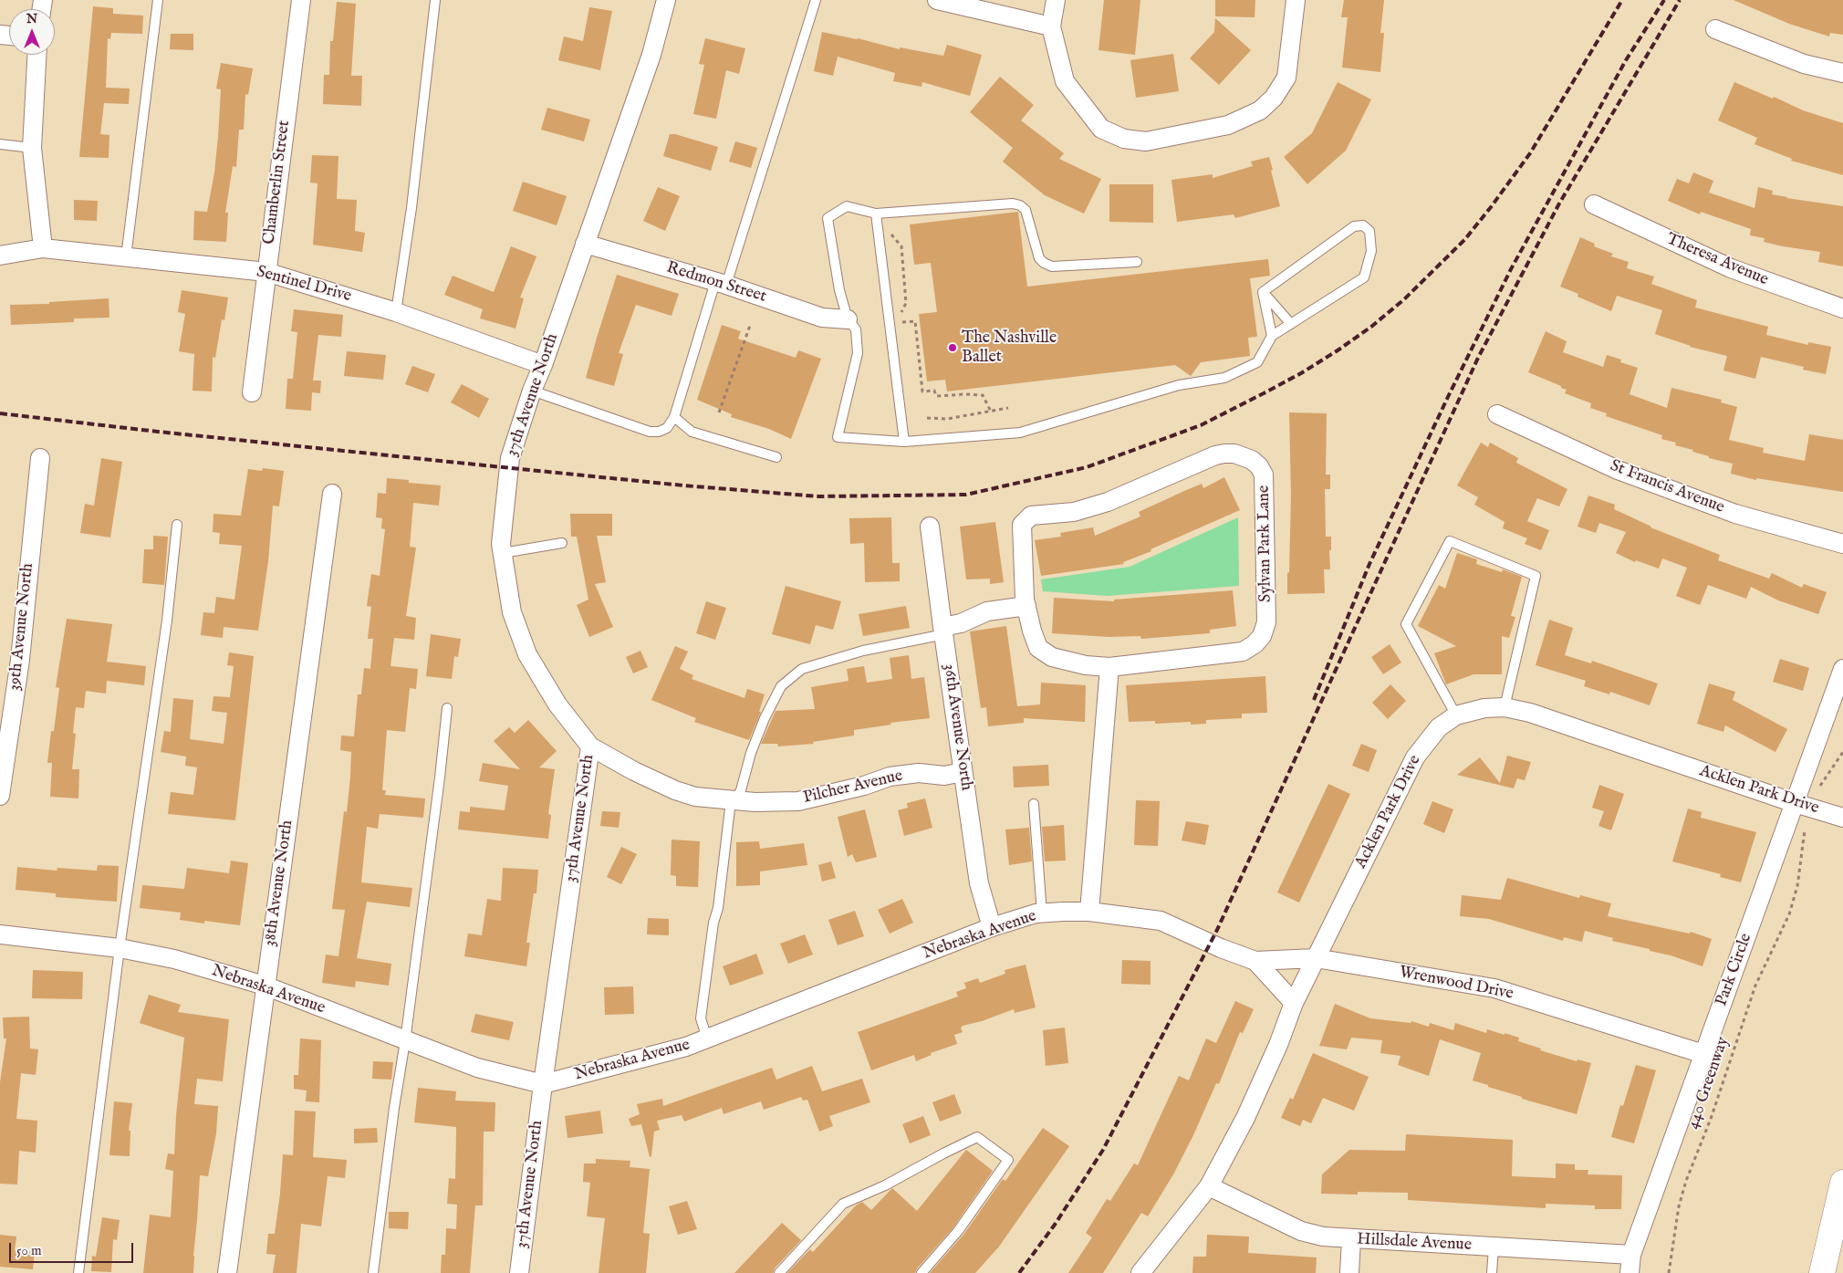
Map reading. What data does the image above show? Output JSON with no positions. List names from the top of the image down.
{
  "streets": {
    "street": [
      "Chamberlin Street",
      "Theresa Avenue",
      "Redmon Street",
      "Sentinel Drive",
      "37th Avenue North",
      "St Francis Avenue",
      "Sylvan Park Lane",
      "39th Avenue North",
      "36th Avenue North",
      "Pilcher Avenue",
      "Acklen Park Drive",
      "38th Avenue North",
      "Nebraska Avenue",
      "Park Circle",
      "Wrenwood Drive",
      "Hillsdale Avenue"
    ],
    "path": ["440 Greenway"]
  },
  "crossings": [
    ["Chamberlin Street", "Sentinel Drive"],
    ["Redmon Street", "37th Avenue North"],
    ["Sentinel Drive", "37th Avenue North"],
    ["37th Avenue North", "Pilcher Avenue"],
    ["37th Avenue North", "Nebraska Avenue"],
    ["36th Avenue North", "Pilcher Avenue"],
    ["36th Avenue North", "Nebraska Avenue"],
    ["Acklen Park Drive", "Park Circle"],
    ["Acklen Park Drive", "Wrenwood Drive"],
    ["Acklen Park Drive", "Hillsdale Avenue"],
    ["38th Avenue North", "Nebraska Avenue"],
    ["Nebraska Avenue", "Wrenwood Drive"],
    ["Park Circle", "Wrenwood Drive"],
    ["Park Circle", "Hillsdale Avenue"]
  ],
  "places": ["The Nashville Ballet"],
  "scale_bar": "50 m",
  "north": "top"
}
